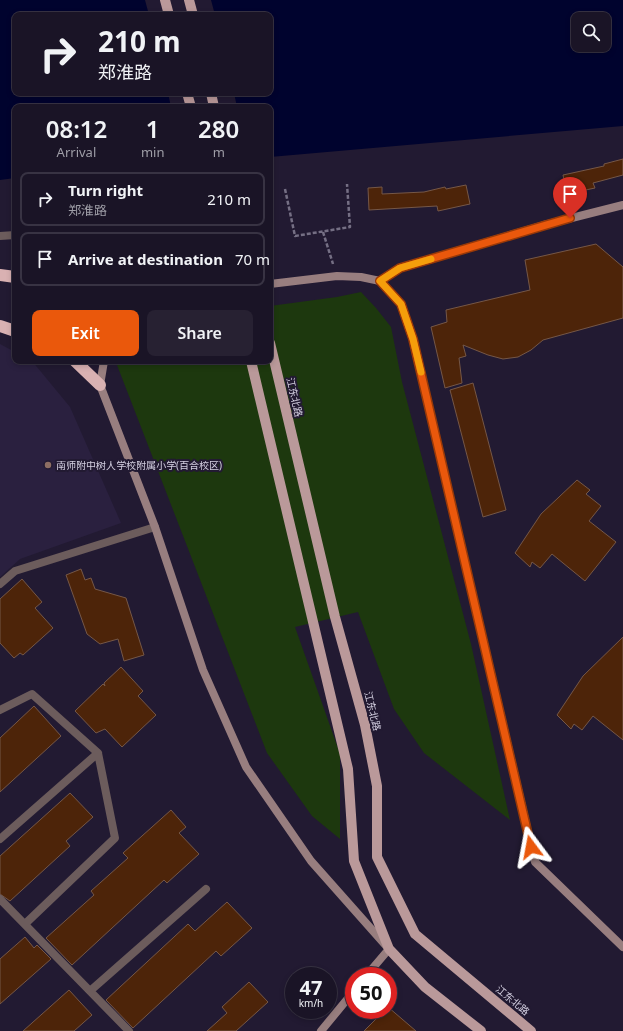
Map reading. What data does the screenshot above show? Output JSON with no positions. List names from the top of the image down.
{
  "streets": {
    "main road": ["江东北路"]
  },
  "places": ["南师附中树人学校附属小学(百合校区)"],
  "page": {
    "turn": ["210 m", "郑淮路"],
    "eta": [
      "08:12",
      "Arrival",
      "1",
      "min",
      "280",
      "m"
    ],
    "list": [
      {
        "name": "Turn right",
        "note": "郑淮路",
        "value": "210 m"
      },
      {
        "name": "Arrive at destination",
        "value": "70 m"
      }
    ],
    "buttons": ["Exit", "Share"],
    "speed": "47 km/h",
    "limit": "50"
  }
}
